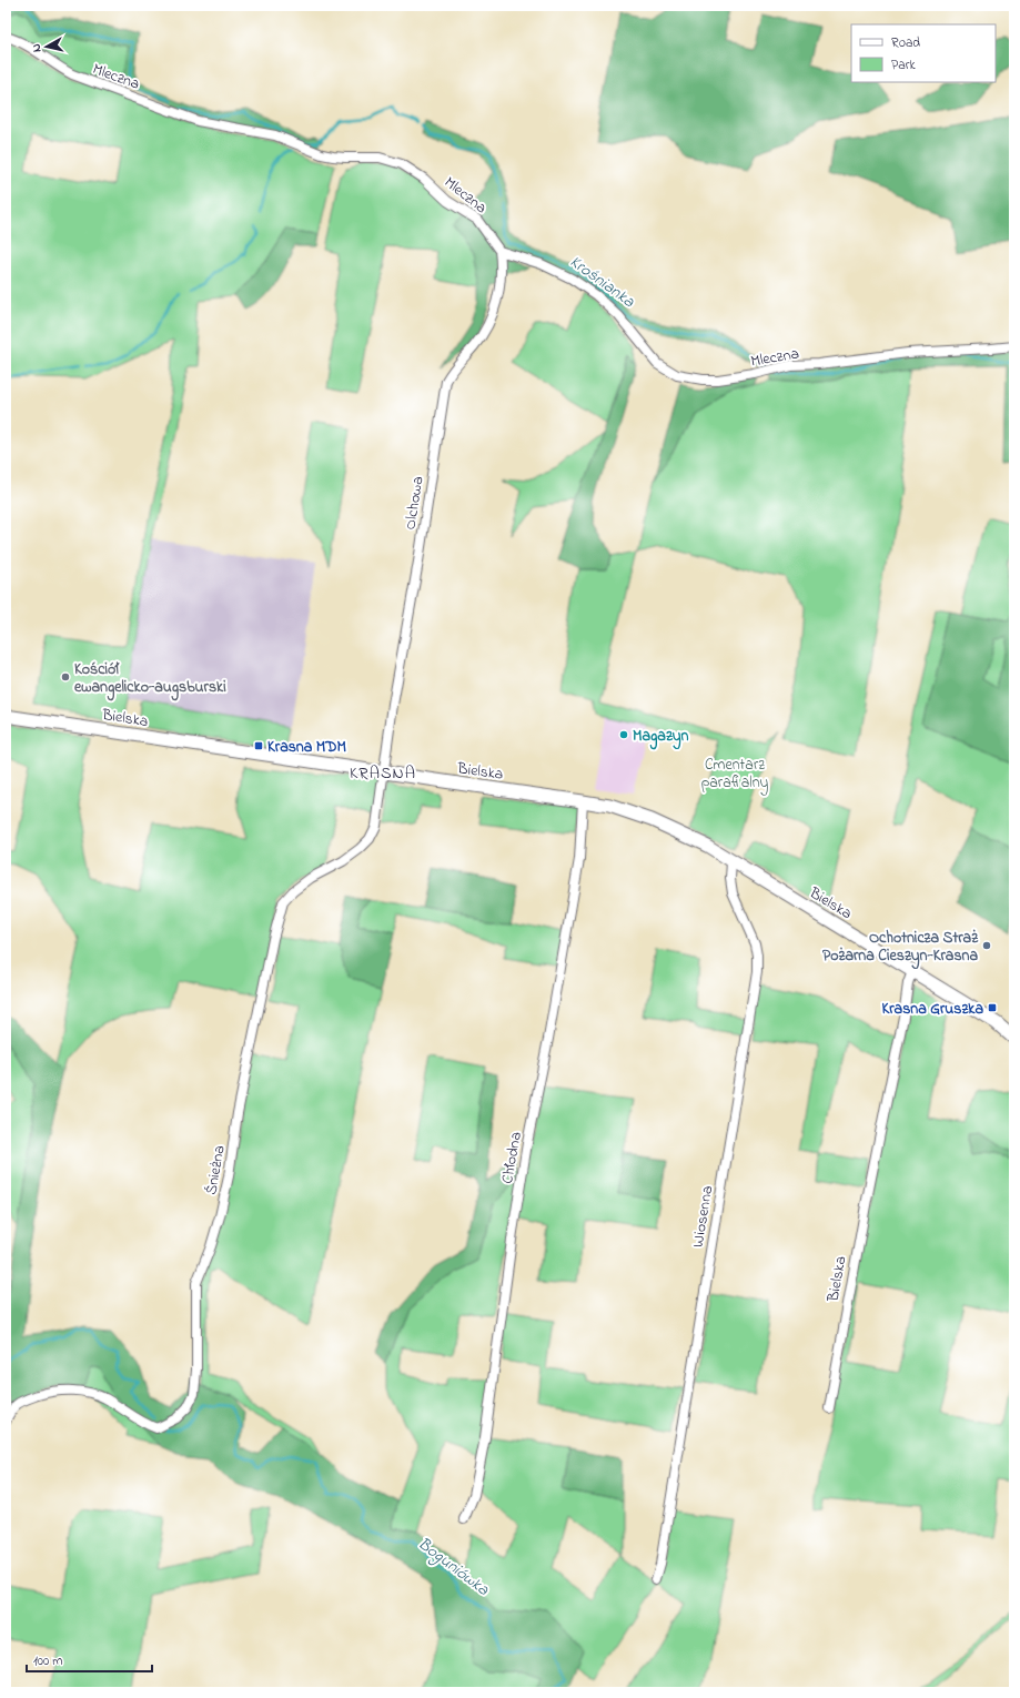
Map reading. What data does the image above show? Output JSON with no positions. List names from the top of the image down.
{
  "streets": {
    "street": [
      "Mleczna",
      "Olchowa",
      "Bielska",
      "Chłodna",
      "Śnieżna",
      "Wiosenna"
    ]
  },
  "crossings": [
    ["Mleczna", "Olchowa"],
    ["Olchowa", "Bielska"],
    ["Olchowa", "Śnieżna"],
    ["Bielska", "Chłodna"],
    ["Bielska", "Śnieżna"],
    ["Bielska", "Wiosenna"]
  ],
  "districts": ["KRASNA"],
  "water": ["Krośnianka", "Boguniówka"],
  "parks": ["Cmentarz parafialny"],
  "places": {
    "other": ["Kościół ewangelicko-augsburski", "Magazyn", "Ochotnicza Straż Pożarna Cieszyn-Krasna"],
    "transit": ["Krasna MDM", "Krasna Gruszka"]
  },
  "legend": ["Road", "Park"],
  "scale_bar": "100 m",
  "north": "left"
}
